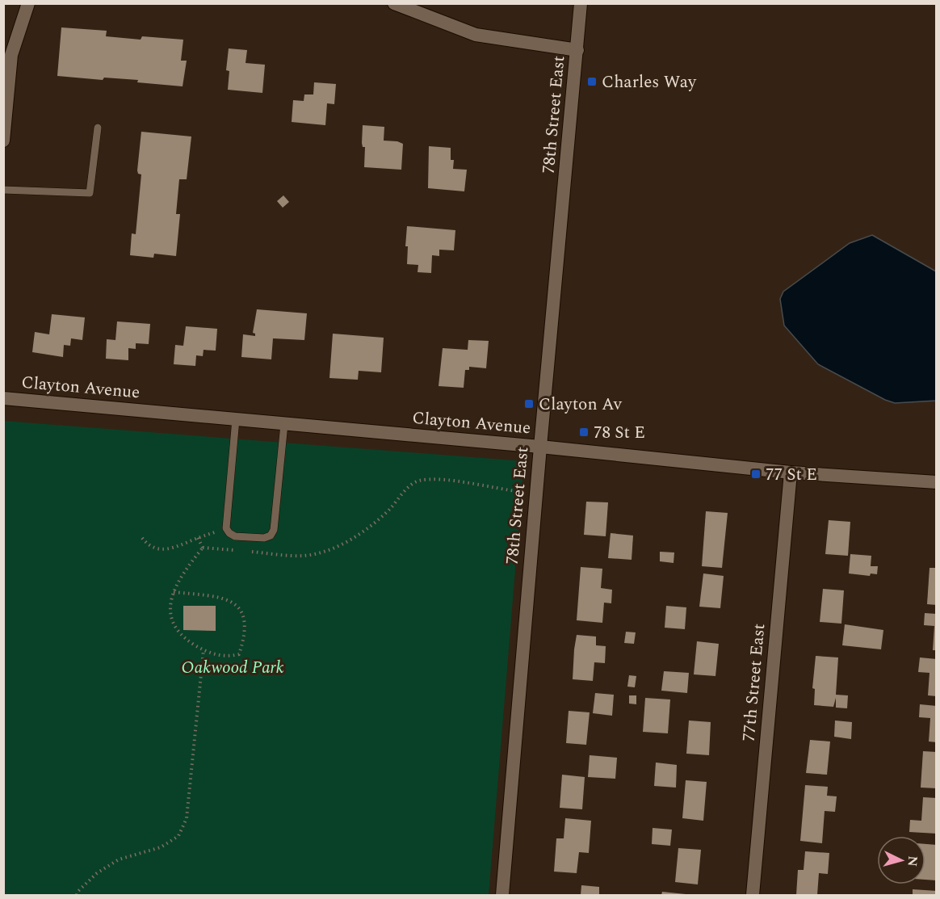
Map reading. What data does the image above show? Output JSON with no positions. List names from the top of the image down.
{
  "streets": {
    "street": ["78th Street East", "Clayton Avenue", "77th Street East"]
  },
  "crossings": [
    ["78th Street East", "Clayton Avenue"],
    ["Clayton Avenue", "77th Street East"]
  ],
  "parks": ["Oakwood Park"],
  "places": {
    "transit": [
      "Charles Way",
      "Clayton Av",
      "78 St E",
      "77 St E"
    ]
  },
  "north": "right"
}
